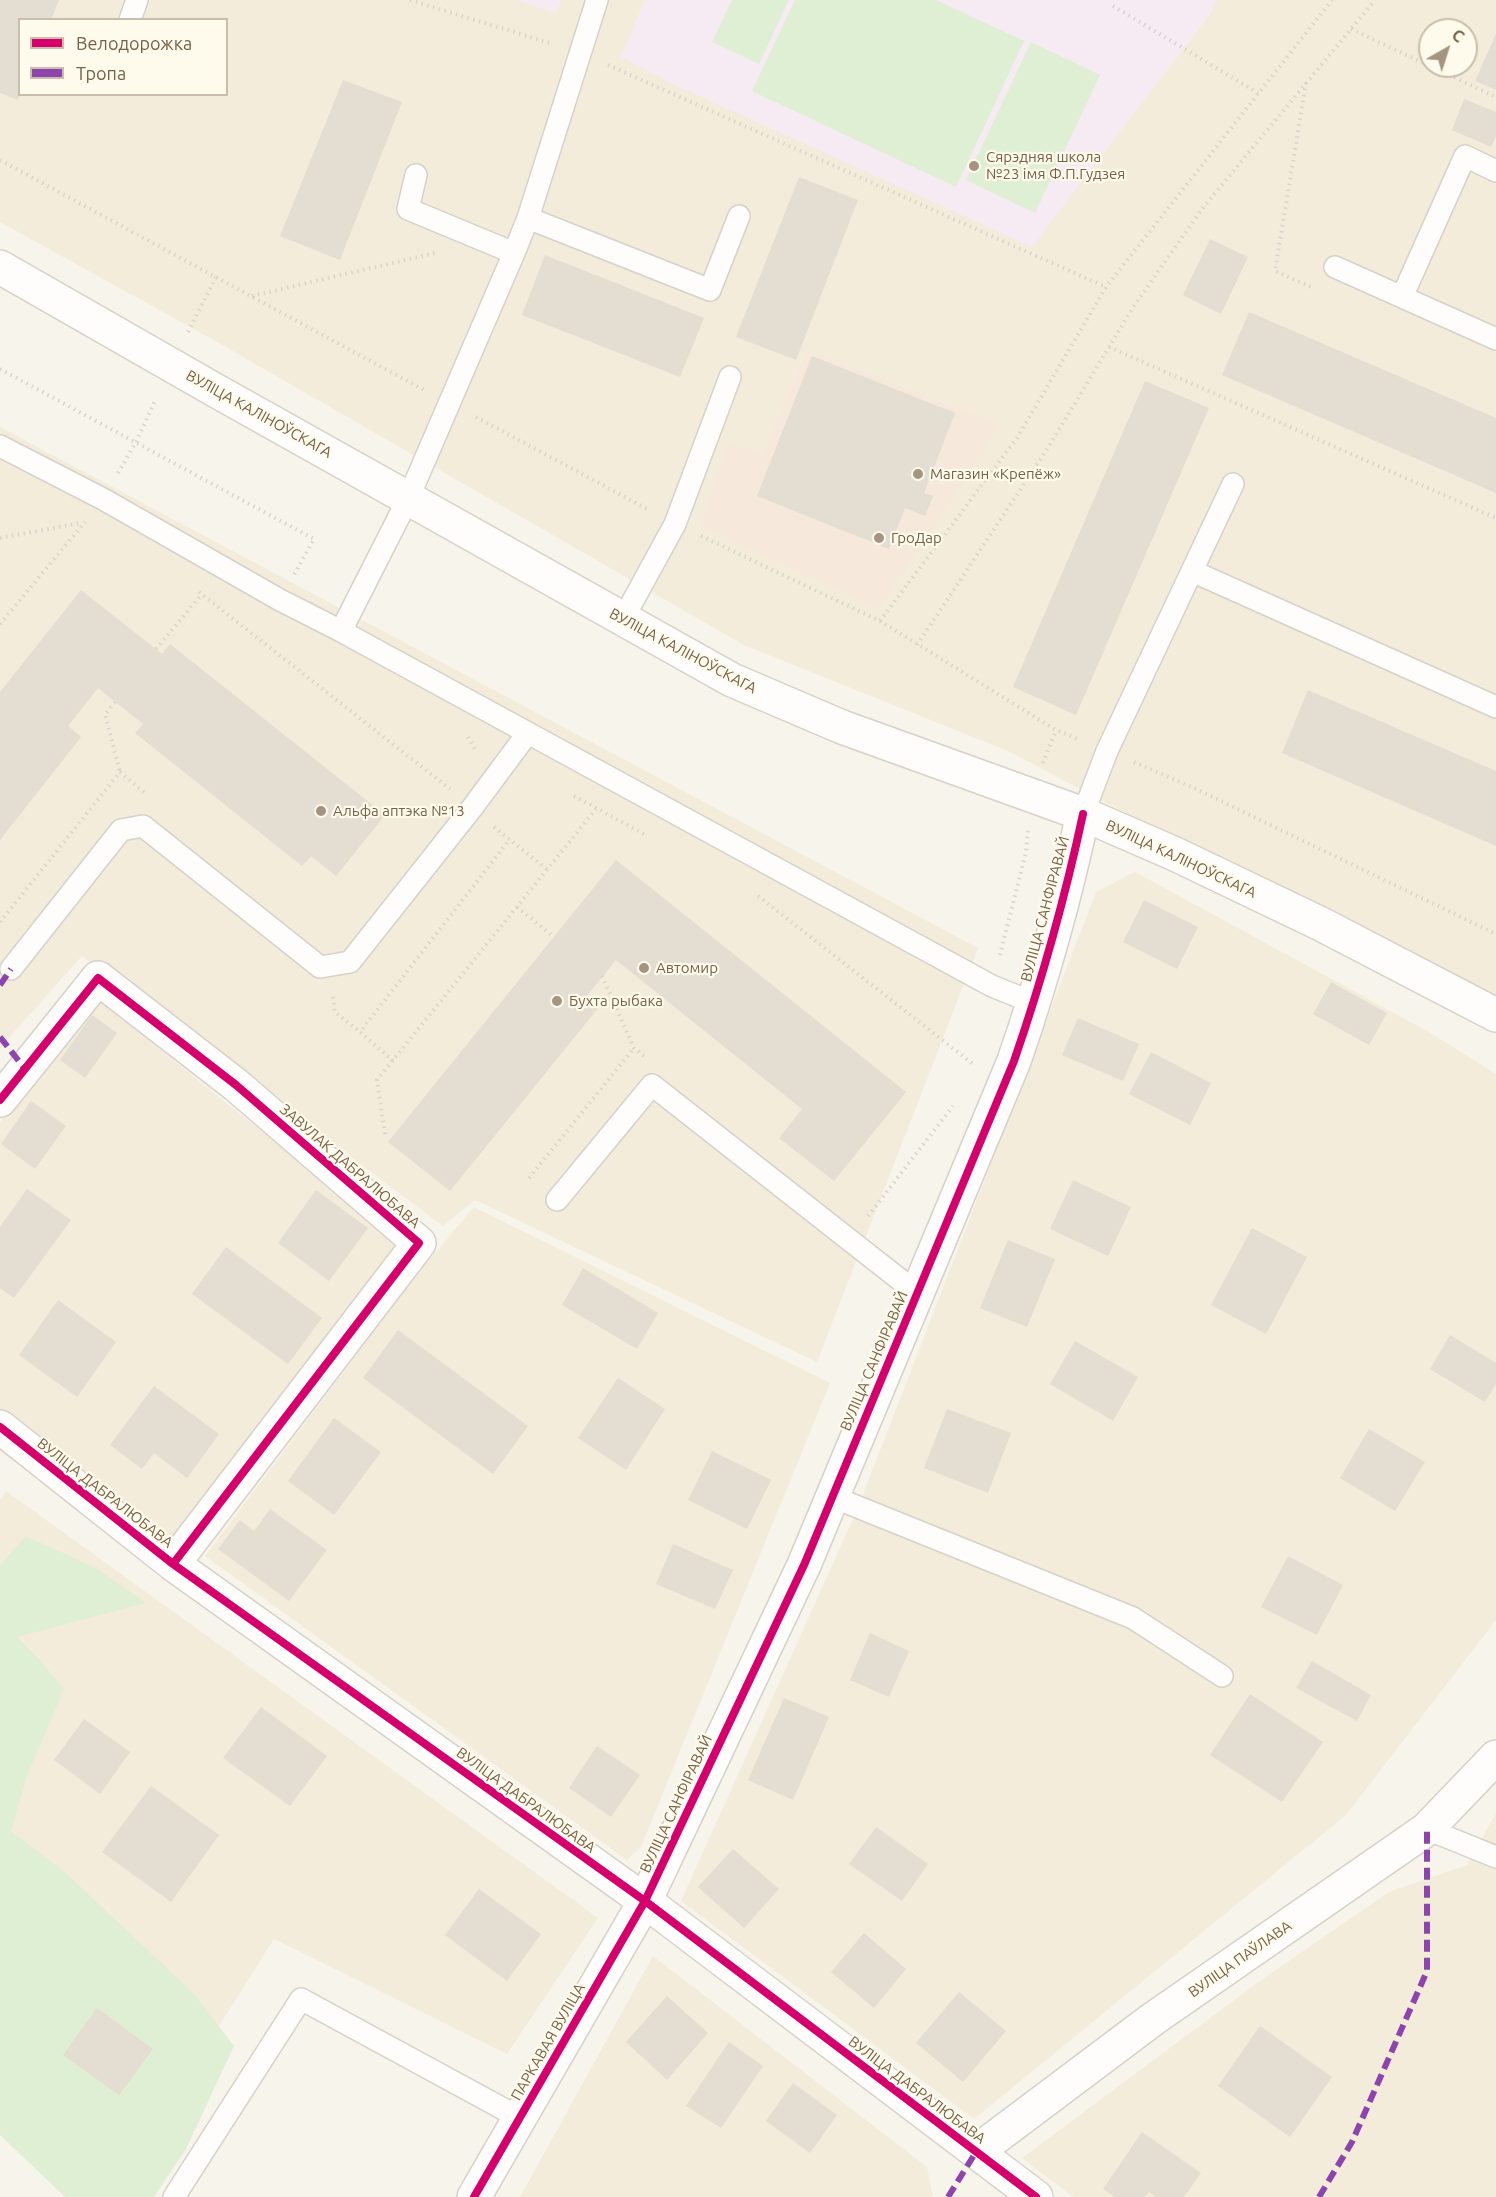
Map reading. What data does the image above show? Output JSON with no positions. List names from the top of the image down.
{
  "streets": {
    "street": [
      "ВУЛІЦА КАЛІНОЎСКАГА",
      "ВУЛІЦА САНФІРАВАЙ",
      "ЗАВУЛАК ДАБРАЛЮБАВА",
      "ВУЛІЦА ДАБРАЛЮБАВА",
      "ВУЛІЦА ПАЎЛАВА",
      "ПАРКАВАЯ ВУЛІЦА"
    ]
  },
  "crossings": [
    ["ВУЛІЦА КАЛІНОЎСКАГА", "ВУЛІЦА САНФІРАВАЙ"],
    ["ВУЛІЦА САНФІРАВАЙ", "ВУЛІЦА ДАБРАЛЮБАВА"],
    ["ВУЛІЦА САНФІРАВАЙ", "ПАРКАВАЯ ВУЛІЦА"],
    ["ЗАВУЛАК ДАБРАЛЮБАВА", "ВУЛІЦА ДАБРАЛЮБАВА"],
    ["ВУЛІЦА ДАБРАЛЮБАВА", "ВУЛІЦА ПАЎЛАВА"],
    ["ВУЛІЦА ДАБРАЛЮБАВА", "ПАРКАВАЯ ВУЛІЦА"]
  ],
  "places": [
    "Сярэдняя школа №23 імя Ф.П.Гудзея",
    "Магазин «Крепёж»",
    "ГроДар",
    "Альфа аптэка №13",
    "Автомир",
    "Бухта рыбака"
  ],
  "legend": ["Велодорожка", "Тропа"],
  "north": "top right"
}
